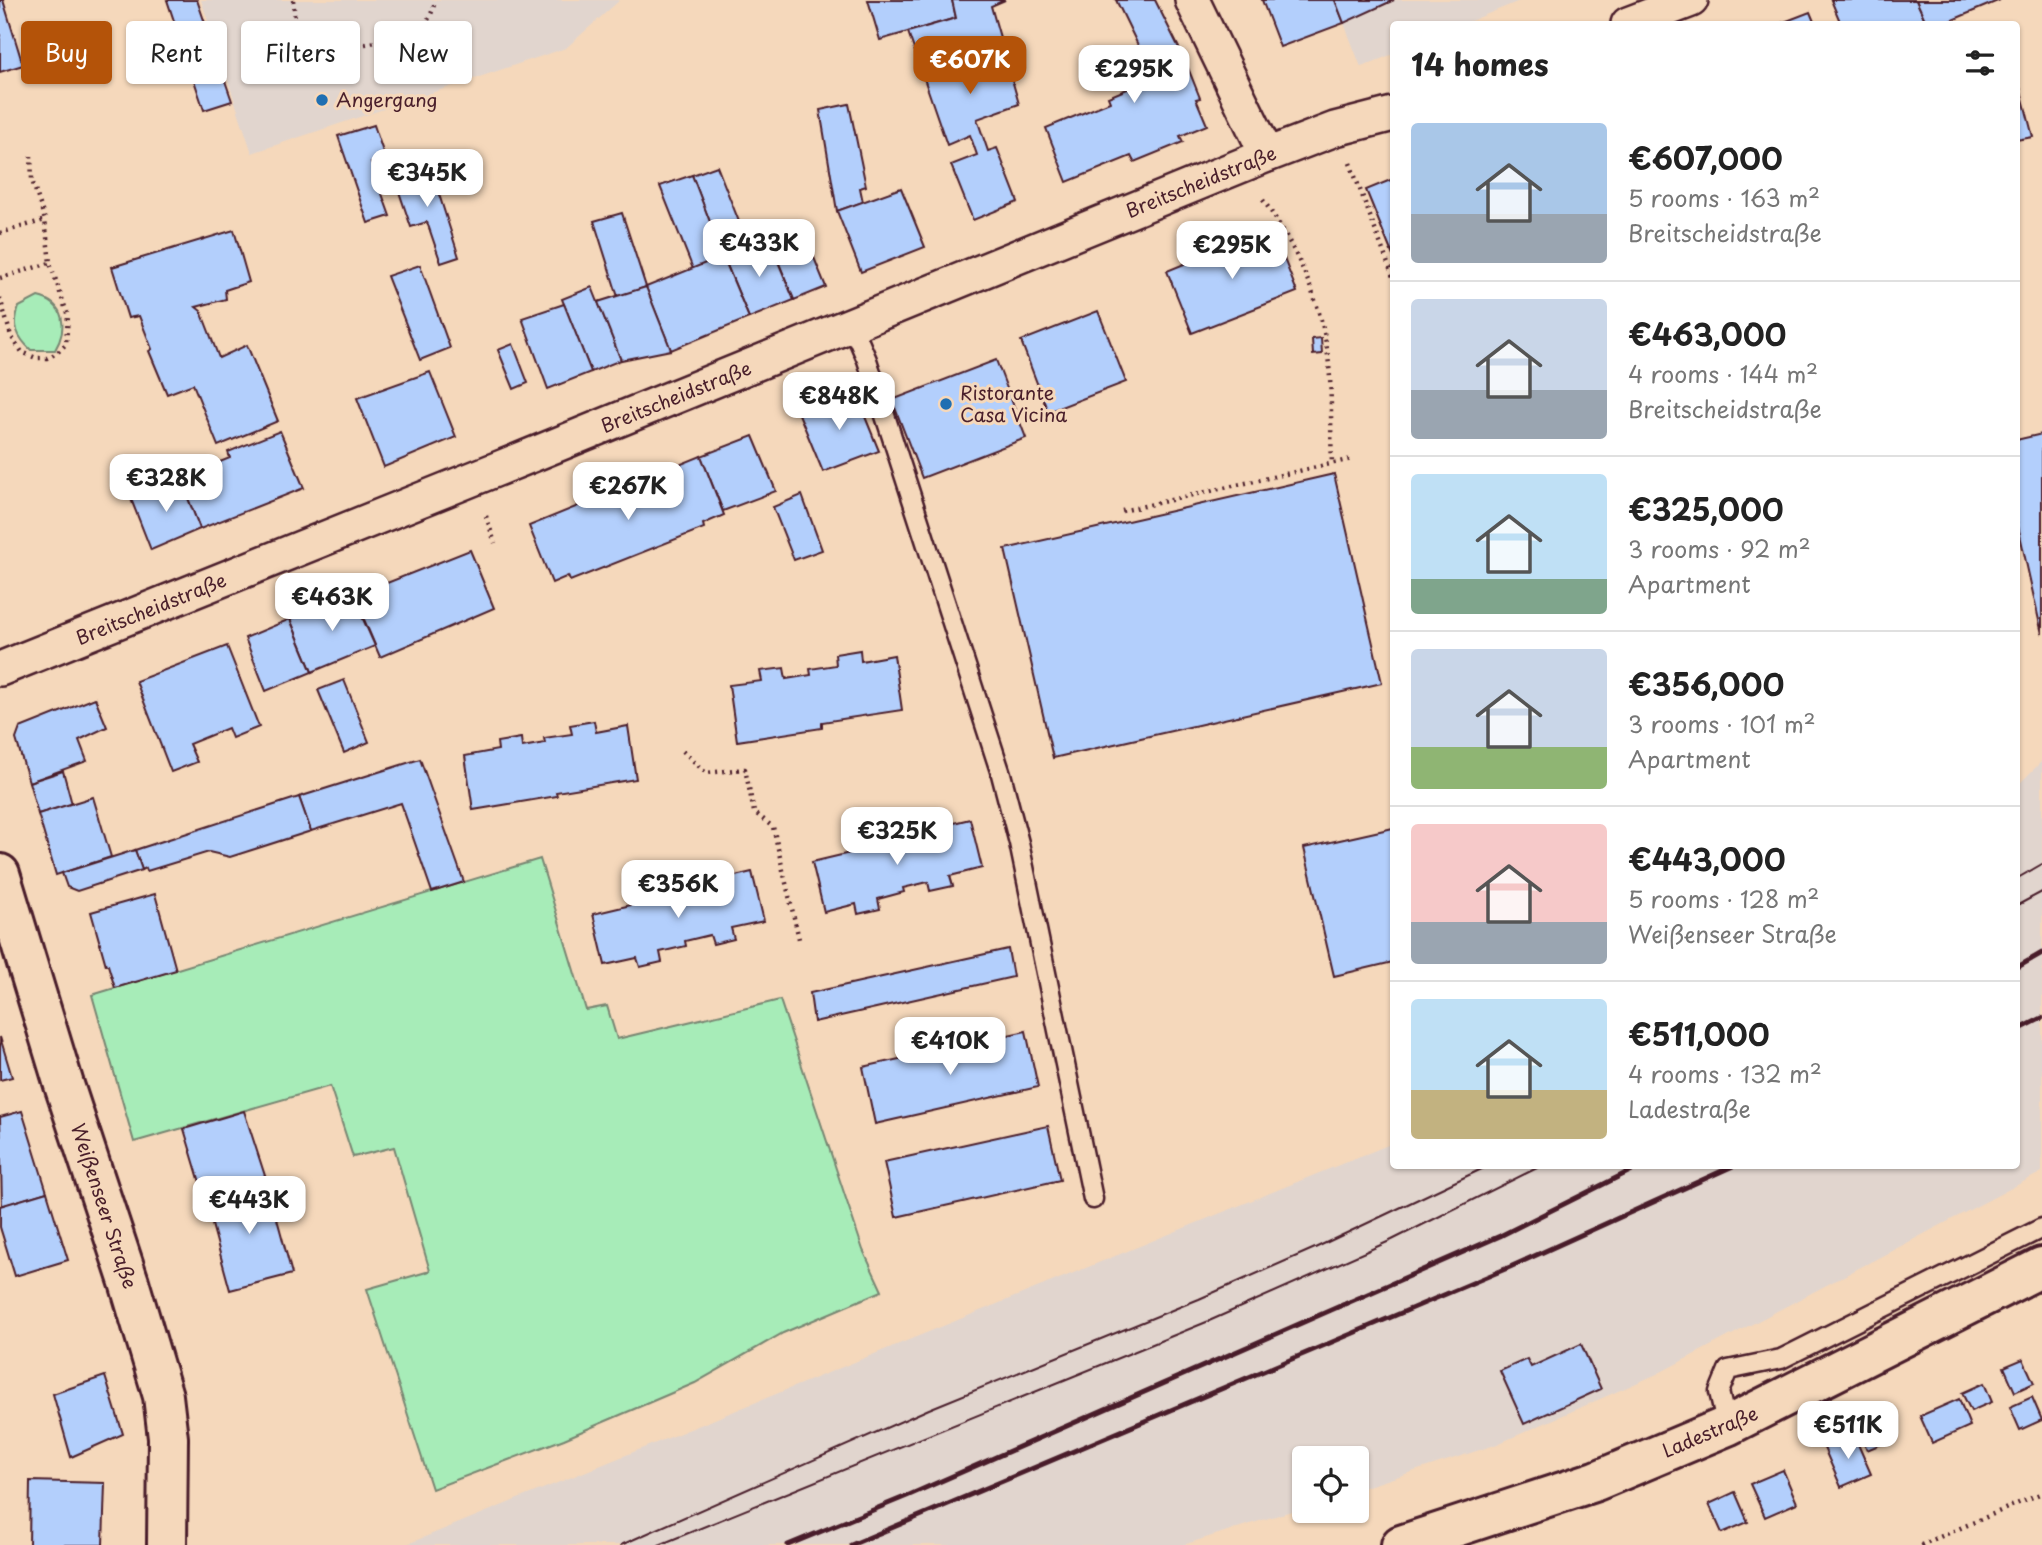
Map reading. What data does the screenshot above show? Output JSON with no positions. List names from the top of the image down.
{
  "streets": {
    "street": ["Breitscheidstraße", "Weißenseer Straße", "Ladestraße"]
  },
  "places": ["Angergang", "Ristorante Casa Vicina"],
  "page": {
    "chip": [
      "Buy",
      "Rent",
      "Filters",
      "New"
    ],
    "heading": "14 homes",
    "price": [
      "€607K",
      "€295K",
      "€345K",
      "€433K",
      "€295K",
      "€848K",
      "€328K",
      "€267K",
      "€463K",
      "€325K",
      "€356K",
      "€410K",
      "€443K",
      "€511K"
    ],
    "list": [
      {
        "name": "€607,000",
        "note": "5 rooms · 163 m² · Breitscheidstraße"
      },
      {
        "name": "€463,000",
        "note": "4 rooms · 144 m² · Breitscheidstraße"
      },
      {
        "name": "€325,000",
        "note": "3 rooms · 92 m² · Apartment"
      },
      {
        "name": "€356,000",
        "note": "3 rooms · 101 m² · Apartment"
      },
      {
        "name": "€443,000",
        "note": "5 rooms · 128 m² · Weißenseer Straße"
      },
      {
        "name": "€511,000",
        "note": "4 rooms · 132 m² · Ladestraße"
      }
    ]
  }
}
